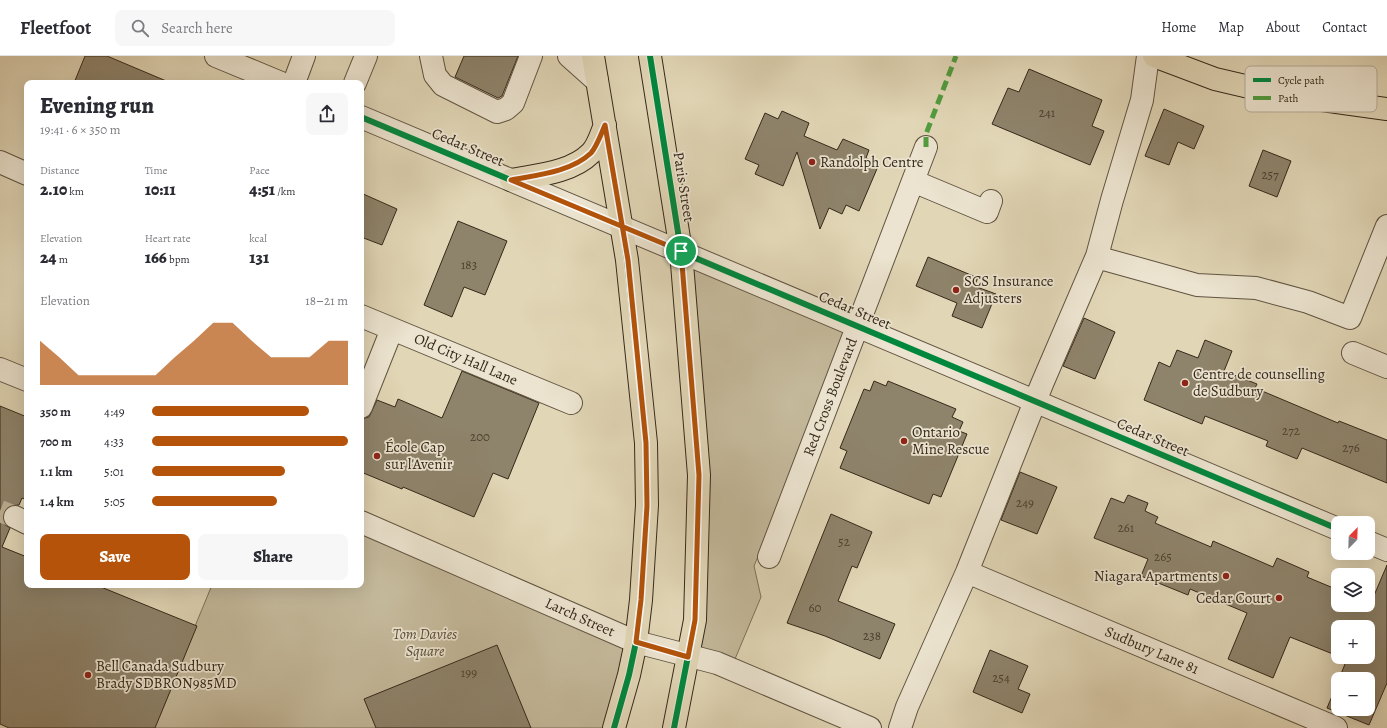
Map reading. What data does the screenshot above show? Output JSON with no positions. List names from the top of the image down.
{
  "streets": {
    "main road": ["Paris Street"],
    "street": [
      "Cedar Street",
      "Old City Hall Lane",
      "Red Cross Boulevard",
      "Larch Street",
      "Sudbury Lane 81"
    ]
  },
  "crossings": [
    ["Cedar Street", "Paris Street"],
    ["Cedar Street", "Red Cross Boulevard"],
    ["Paris Street", "Larch Street"]
  ],
  "parks": ["Tom Davies Square"],
  "places": [
    "Randolph Centre",
    "SCS Insurance Adjusters",
    "Centre de counselling de Sudbury",
    "Ontario Mine Rescue",
    "École Cap sur l'Avenir",
    "Niagara Apartments",
    "Cedar Court",
    "Bell Canada Sudbury Brady SDBRON985MD"
  ],
  "house_numbers": [
    "241",
    "257",
    "183",
    "272",
    "200",
    "276",
    "249",
    "261",
    "52",
    "265",
    "60",
    "238",
    "199",
    "254"
  ],
  "legend": ["Cycle path", "Path"],
  "north": "top right",
  "page": {
    "header": "Fleetfoot",
    "search": "Search here",
    "nav": [
      "Home",
      "Map",
      "About",
      "Contact"
    ],
    "heading": ["Evening run", "19:41 · 6 × 350 m"],
    "stats": [
      ["Distance", "2.10 km"],
      ["Time", "10:11"],
      ["Pace", "4:51 /km"],
      ["Elevation", "24 m"],
      ["Heart rate", "166 bpm"],
      ["kcal", "131"]
    ],
    "chart": ["Elevation", "18–21 m"],
    "list": [
      {
        "name": "350 m",
        "note": "4:49"
      },
      {
        "name": "700 m",
        "note": "4:33"
      },
      {
        "name": "1.1 km",
        "note": "5:01"
      },
      {
        "name": "1.4 km",
        "note": "5:05"
      }
    ],
    "map_buttons": ["+", "−"],
    "buttons": ["Save", "Share"]
  }
}
